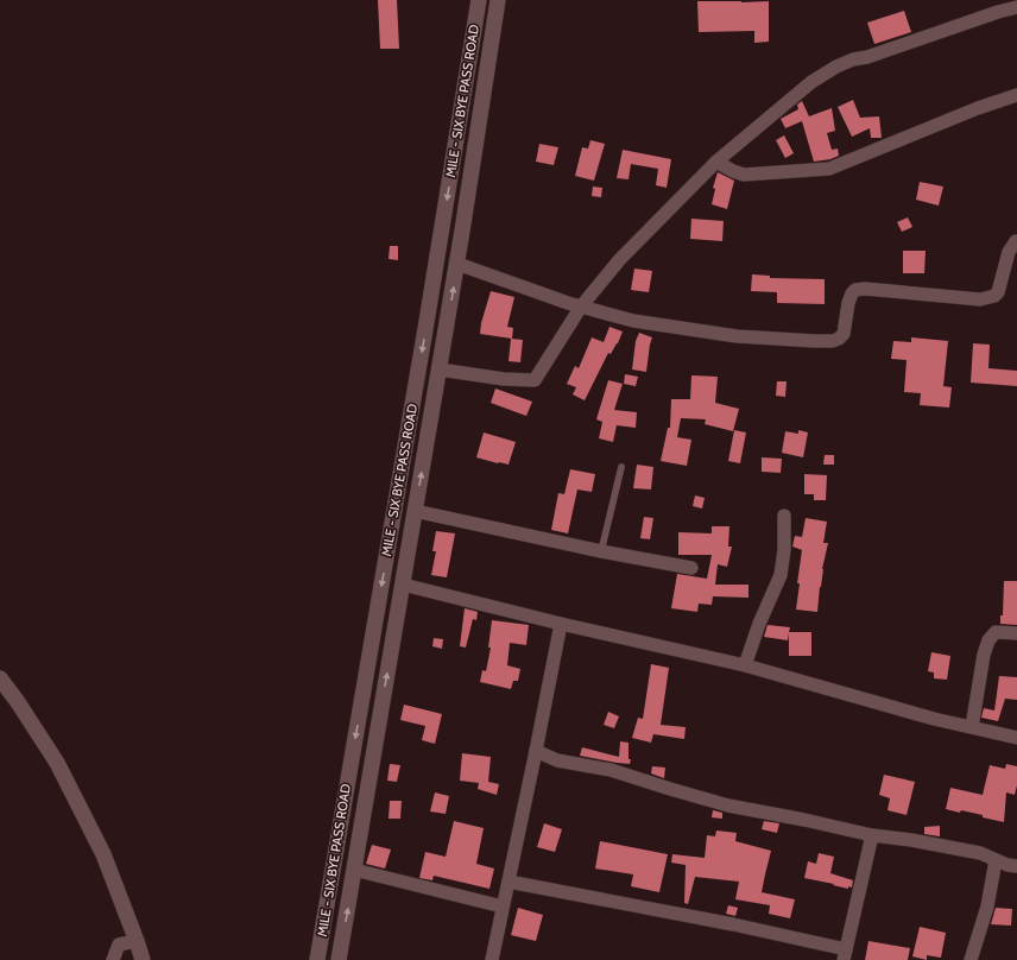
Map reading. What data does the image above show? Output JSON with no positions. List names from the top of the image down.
{
  "streets": {
    "street": ["MILE - SIX BYE PASS ROAD"]
  }
}
